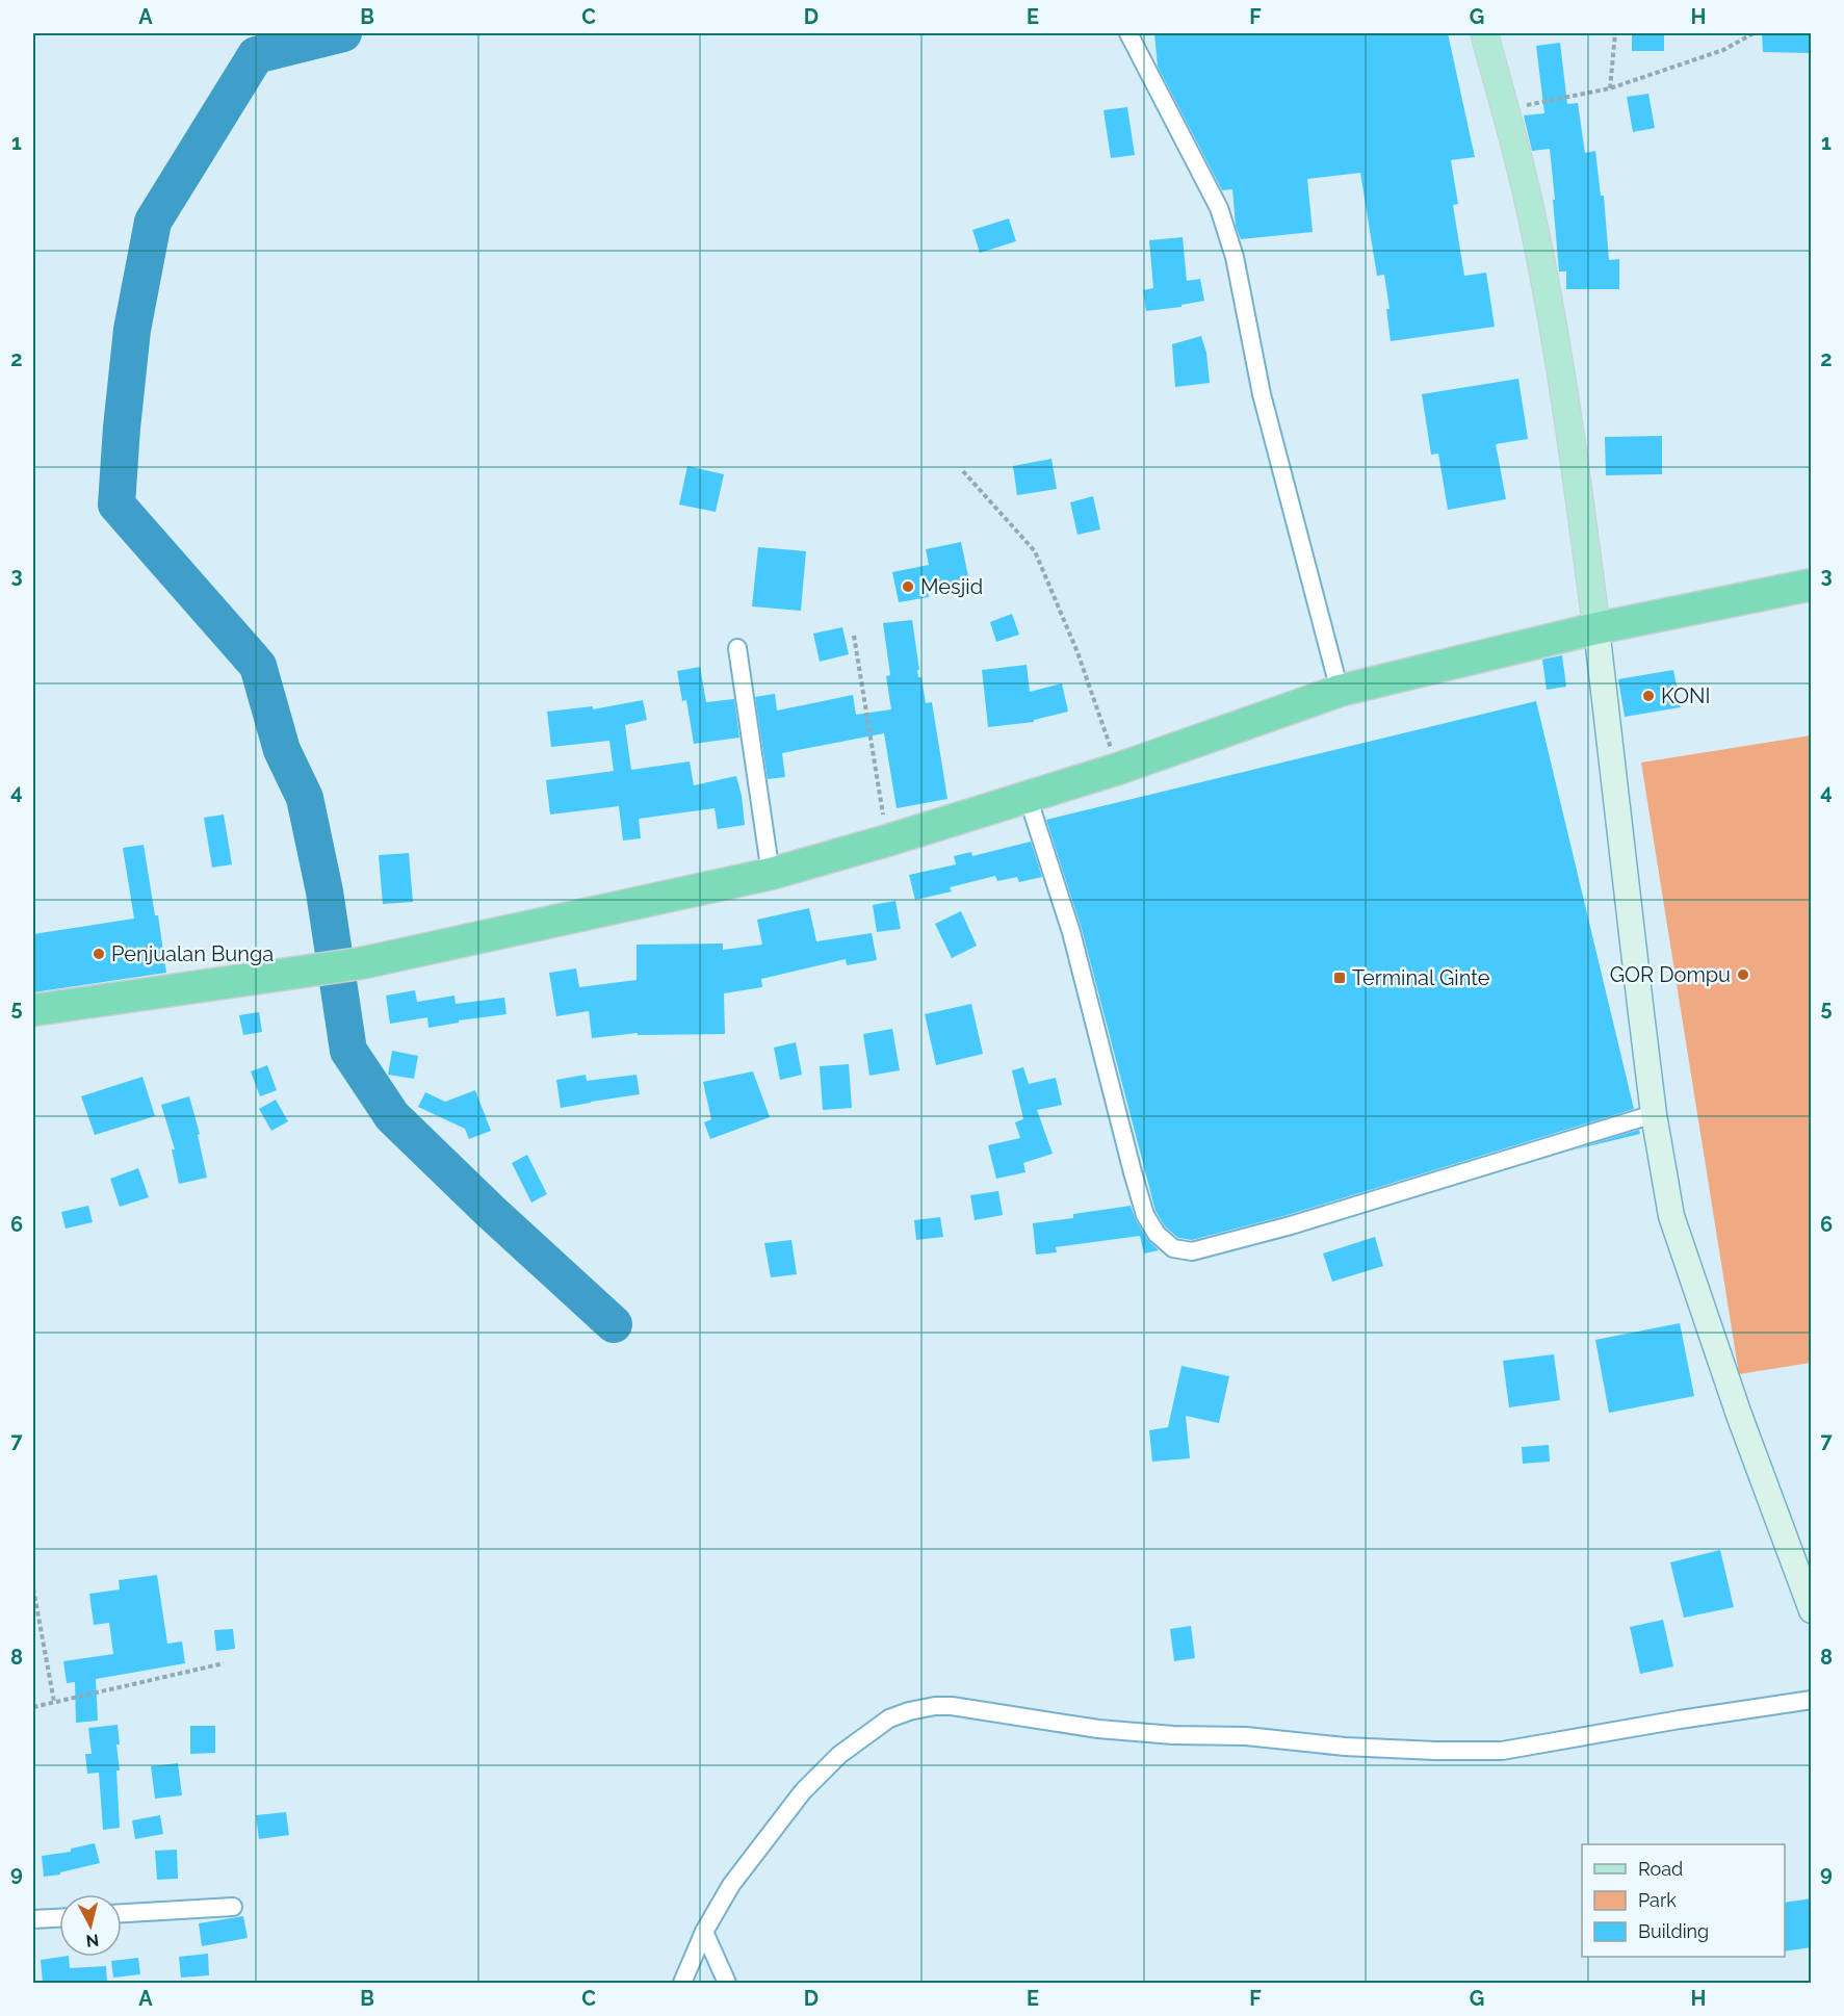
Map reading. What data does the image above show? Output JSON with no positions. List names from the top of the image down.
{
  "places": {
    "other": [
      "Mesjid",
      "KONI",
      "Penjualan Bunga",
      "GOR Dompu"
    ],
    "transit": ["Terminal Ginte"]
  },
  "legend": ["Road", "Park", "Building"],
  "north": "bottom",
  "grid": {
    "columns": [
      "A",
      "B",
      "C",
      "D",
      "E",
      "F",
      "G",
      "H"
    ],
    "rows": [
      "1",
      "2",
      "3",
      "4",
      "5",
      "6",
      "7",
      "8",
      "9"
    ]
  }
}
